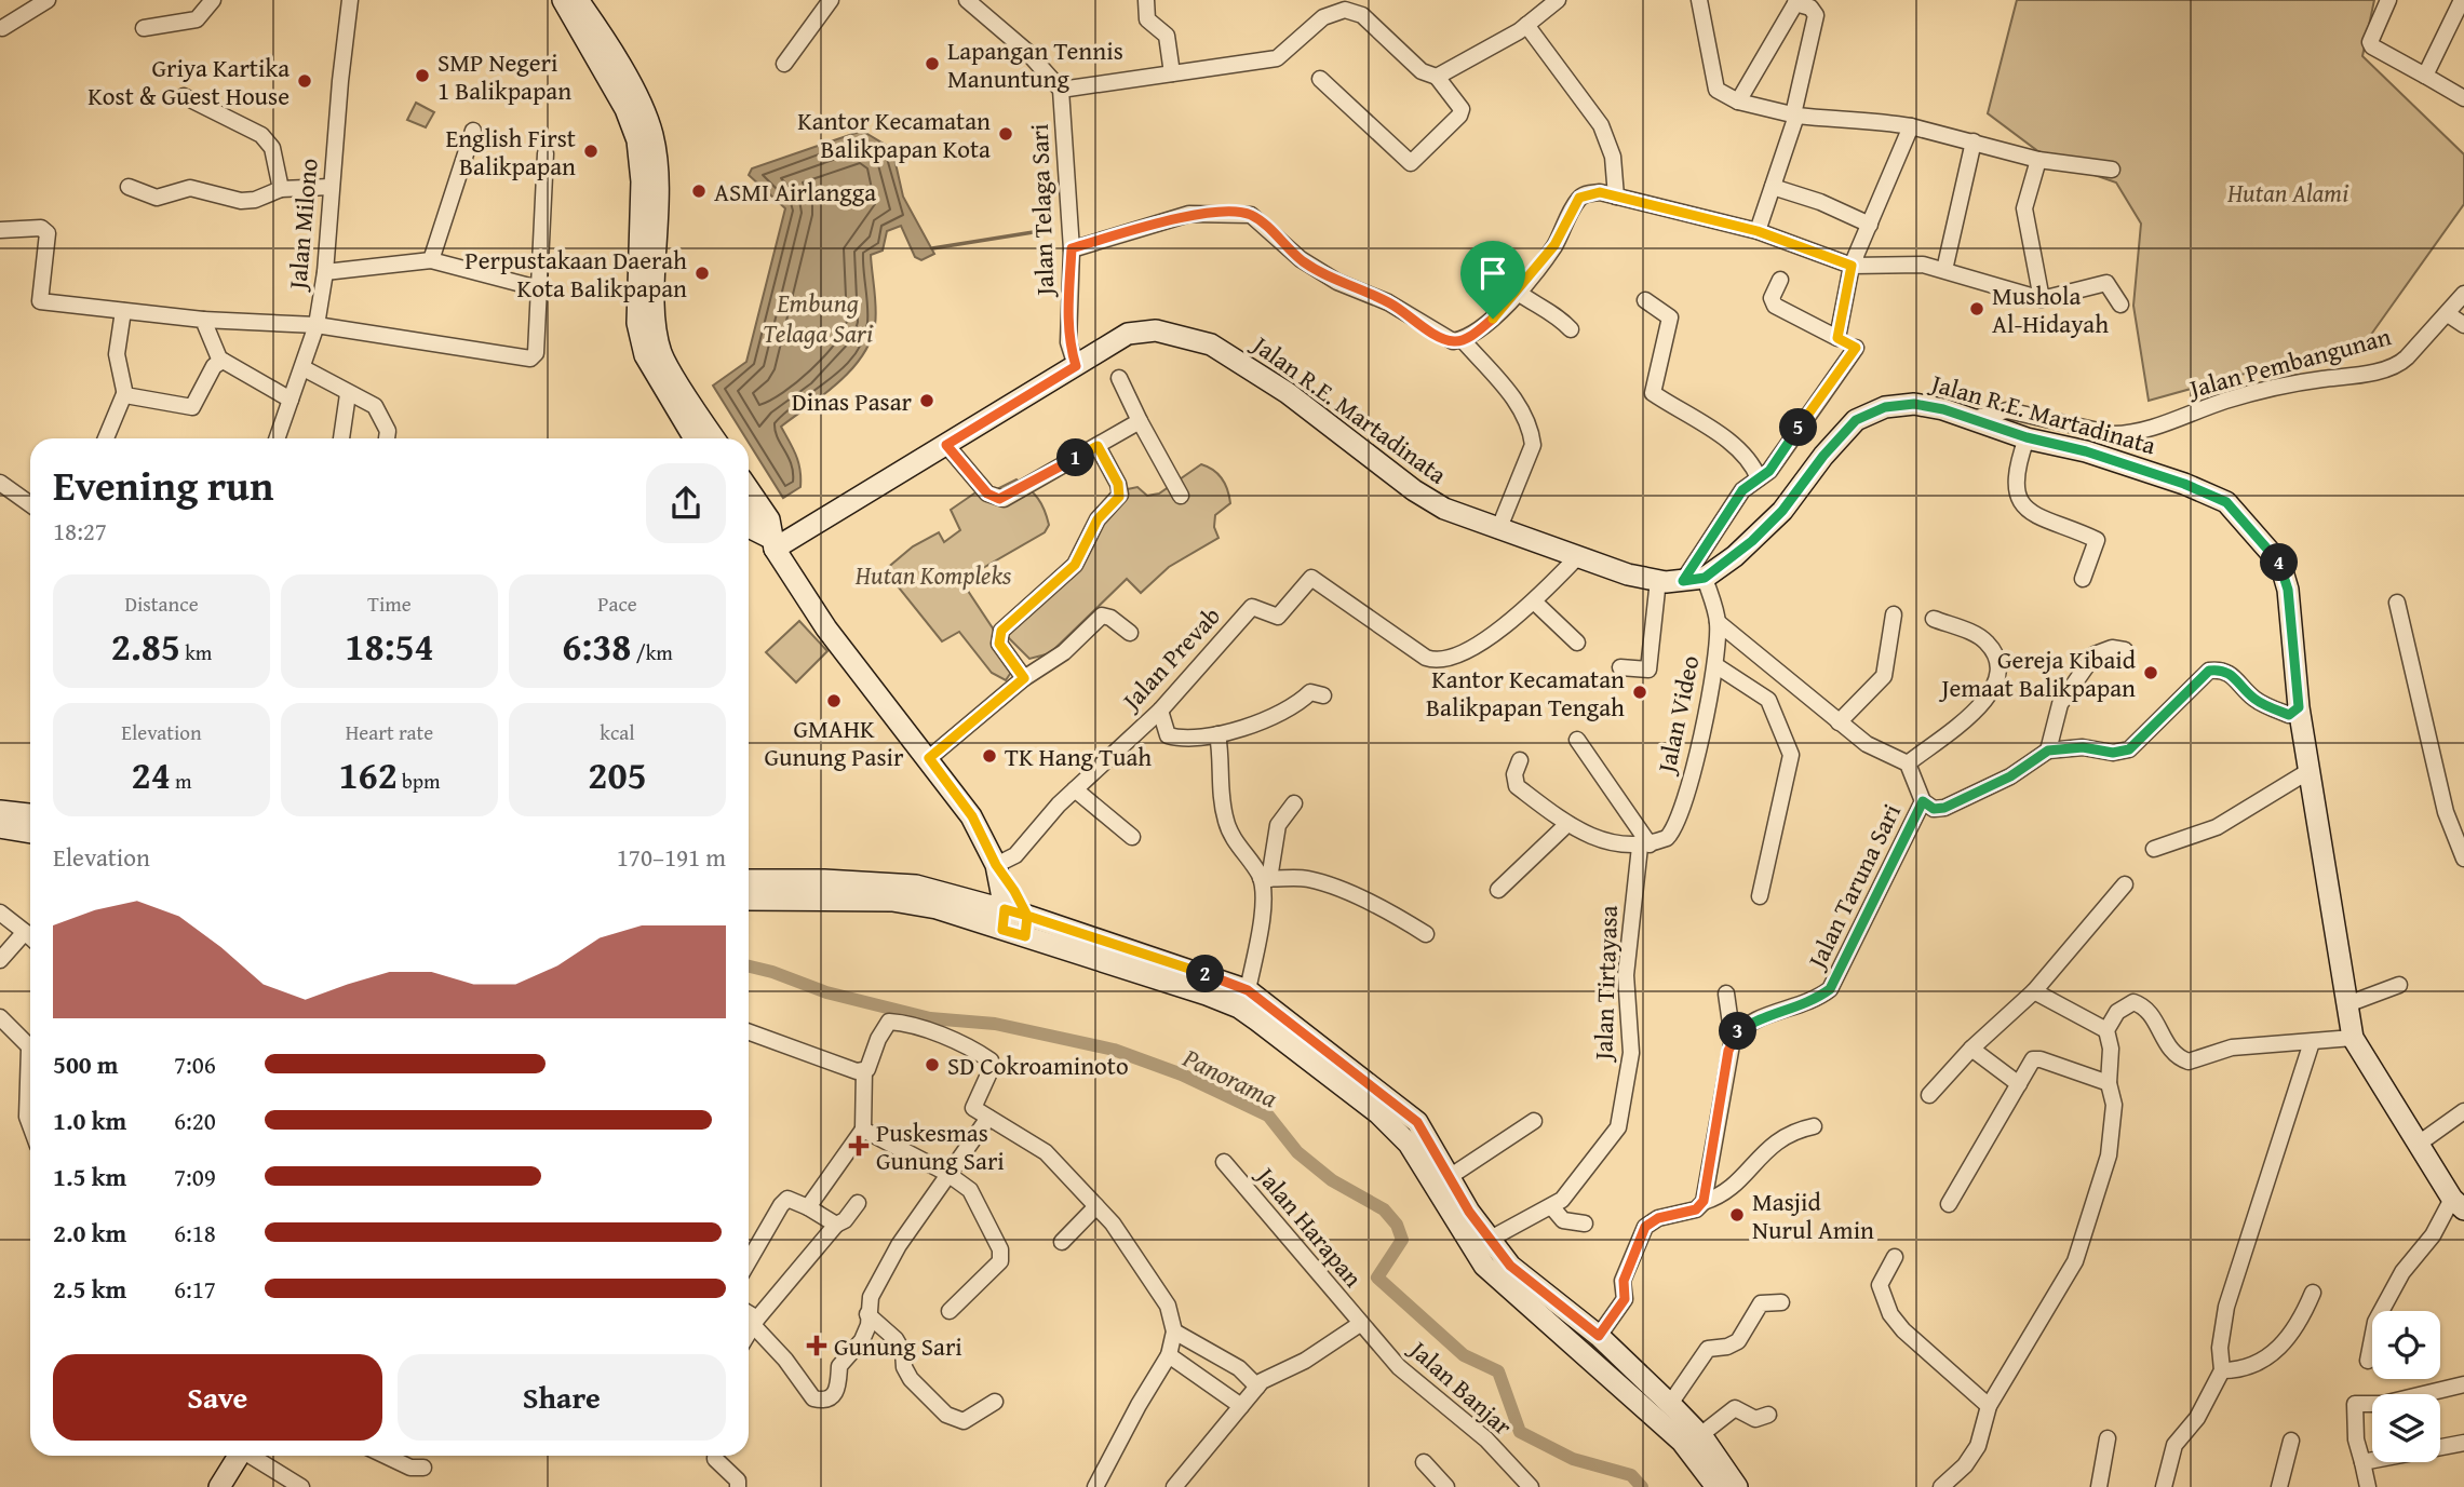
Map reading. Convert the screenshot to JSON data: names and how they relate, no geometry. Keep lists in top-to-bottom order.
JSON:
{
  "streets": {
    "street": [
      "Jalan Telaga Sari",
      "Jalan Milono",
      "Jalan Pembangunan",
      "Jalan R.E. Martadinata",
      "Jalan Prevab",
      "Jalan Video",
      "Jalan Taruna Sari",
      "Jalan Tirtayasa",
      "Jalan Harapan",
      "Jalan Banjar"
    ]
  },
  "crossings": [
    ["Jalan Telaga Sari", "Jalan R.E. Martadinata"],
    ["Jalan Pembangunan", "Jalan R.E. Martadinata"],
    ["Jalan R.E. Martadinata", "Jalan Prevab"],
    ["Jalan R.E. Martadinata", "Jalan Video"],
    ["Jalan Video", "Jalan Tirtayasa"],
    ["Jalan Harapan", "Jalan Banjar"]
  ],
  "water": ["Embung Telaga Sari", "Panorama"],
  "parks": ["Hutan Alami", "Hutan Kompleks"],
  "places": {
    "other": [
      "Lapangan Tennis Manuntung",
      "SMP Negeri 1 Balikpapan",
      "Griya Kartika Kost & Guest House",
      "Kantor Kecamatan Balikpapan Kota",
      "English First Balikpapan",
      "ASMI Airlangga",
      "Perpustakaan Daerah Kota Balikpapan",
      "Mushola Al-Hidayah",
      "Dinas Pasar",
      "Gereja Kibaid Jemaat Balikpapan",
      "Kantor Kecamatan Balikpapan Tengah",
      "GMAHK Gunung Pasir",
      "TK Hang Tuah",
      "SD Cokroaminoto",
      "Masjid Nurul Amin"
    ],
    "health": ["Puskesmas Gunung Sari", "Gunung Sari"]
  },
  "page": {
    "pins": [
      "5",
      "1",
      "4",
      "2",
      "3"
    ],
    "heading": ["Evening run", "18:27"],
    "stats": [
      ["Distance", "2.85 km"],
      ["Time", "18:54"],
      ["Pace", "6:38 /km"],
      ["Elevation", "24 m"],
      ["Heart rate", "162 bpm"],
      ["kcal", "205"]
    ],
    "chart": ["Elevation", "170–191 m"],
    "list": [
      {
        "name": "500 m",
        "note": "7:06"
      },
      {
        "name": "1.0 km",
        "note": "6:20"
      },
      {
        "name": "1.5 km",
        "note": "7:09"
      },
      {
        "name": "2.0 km",
        "note": "6:18"
      },
      {
        "name": "2.5 km",
        "note": "6:17"
      }
    ],
    "buttons": ["Save", "Share"]
  }
}
